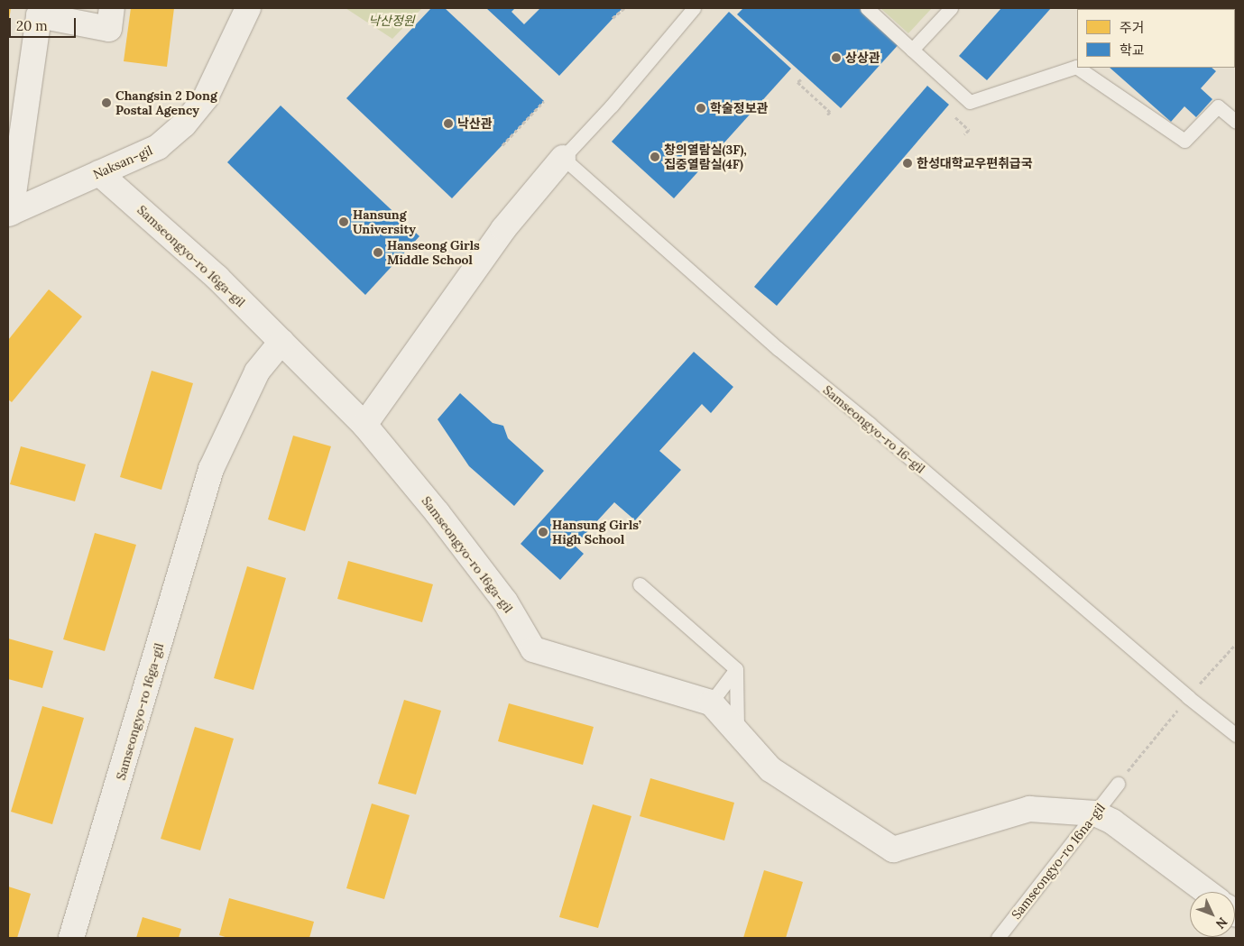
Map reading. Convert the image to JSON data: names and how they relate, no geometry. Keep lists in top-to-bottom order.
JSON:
{
  "streets": {
    "street": ["Naksan-gil", "Samseongyo-ro 16ga-gil"],
    "lane": ["Samseongyo-ro 16-gil", "Samseongyo-ro 16na-gil"]
  },
  "crossings": [
    ["Naksan-gil", "Samseongyo-ro 16ga-gil"]
  ],
  "parks": ["낙산정원"],
  "places": [
    "상상관",
    "Changsin 2 Dong Postal Agency",
    "학술정보관",
    "낙산관",
    "창의열람실(3F), 집중열람실(4F)",
    "한성대학교우편취급국",
    "Hansung University",
    "Hanseong Girls Middle School",
    "Hansung Girls’ High School"
  ],
  "legend": ["주거", "학교"],
  "scale_bar": "20 m",
  "north": "bottom right"
}
